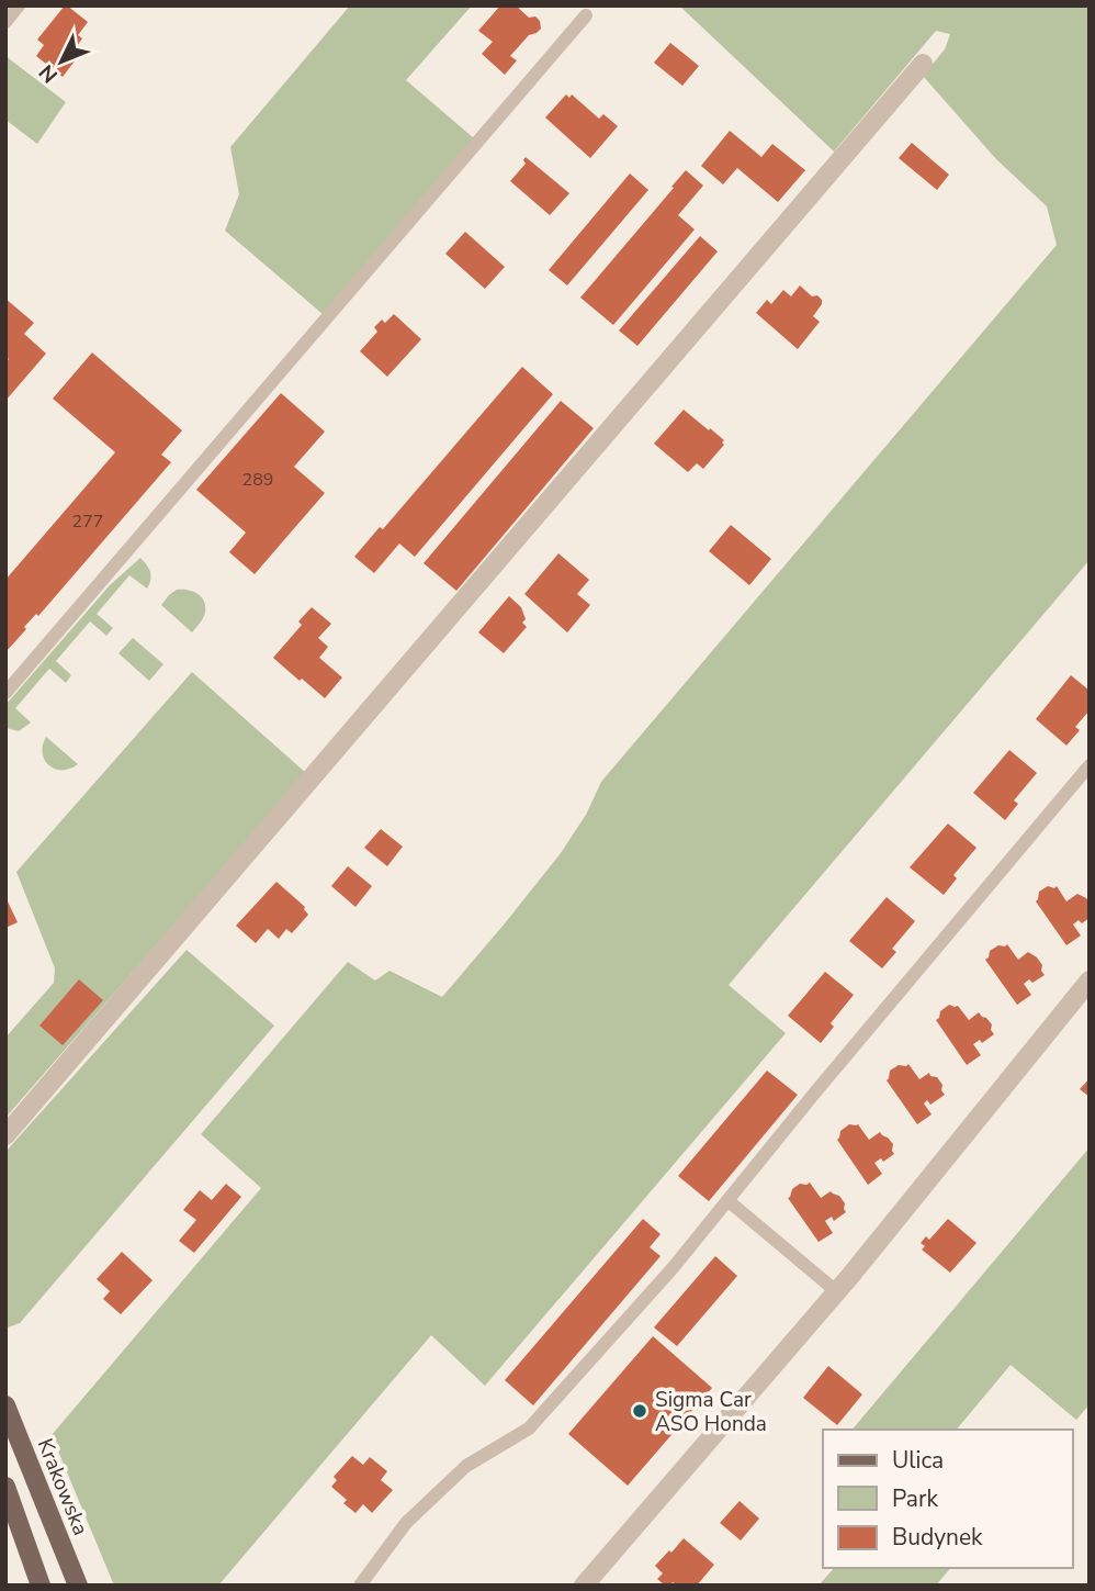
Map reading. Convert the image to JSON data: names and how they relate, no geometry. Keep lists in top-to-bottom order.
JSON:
{
  "streets": {
    "main road": ["Krakowska"]
  },
  "places": ["Sigma Car ASO Honda"],
  "house_numbers": ["289", "277"],
  "legend": ["Ulica", "Park", "Budynek"],
  "north": "bottom left"
}
